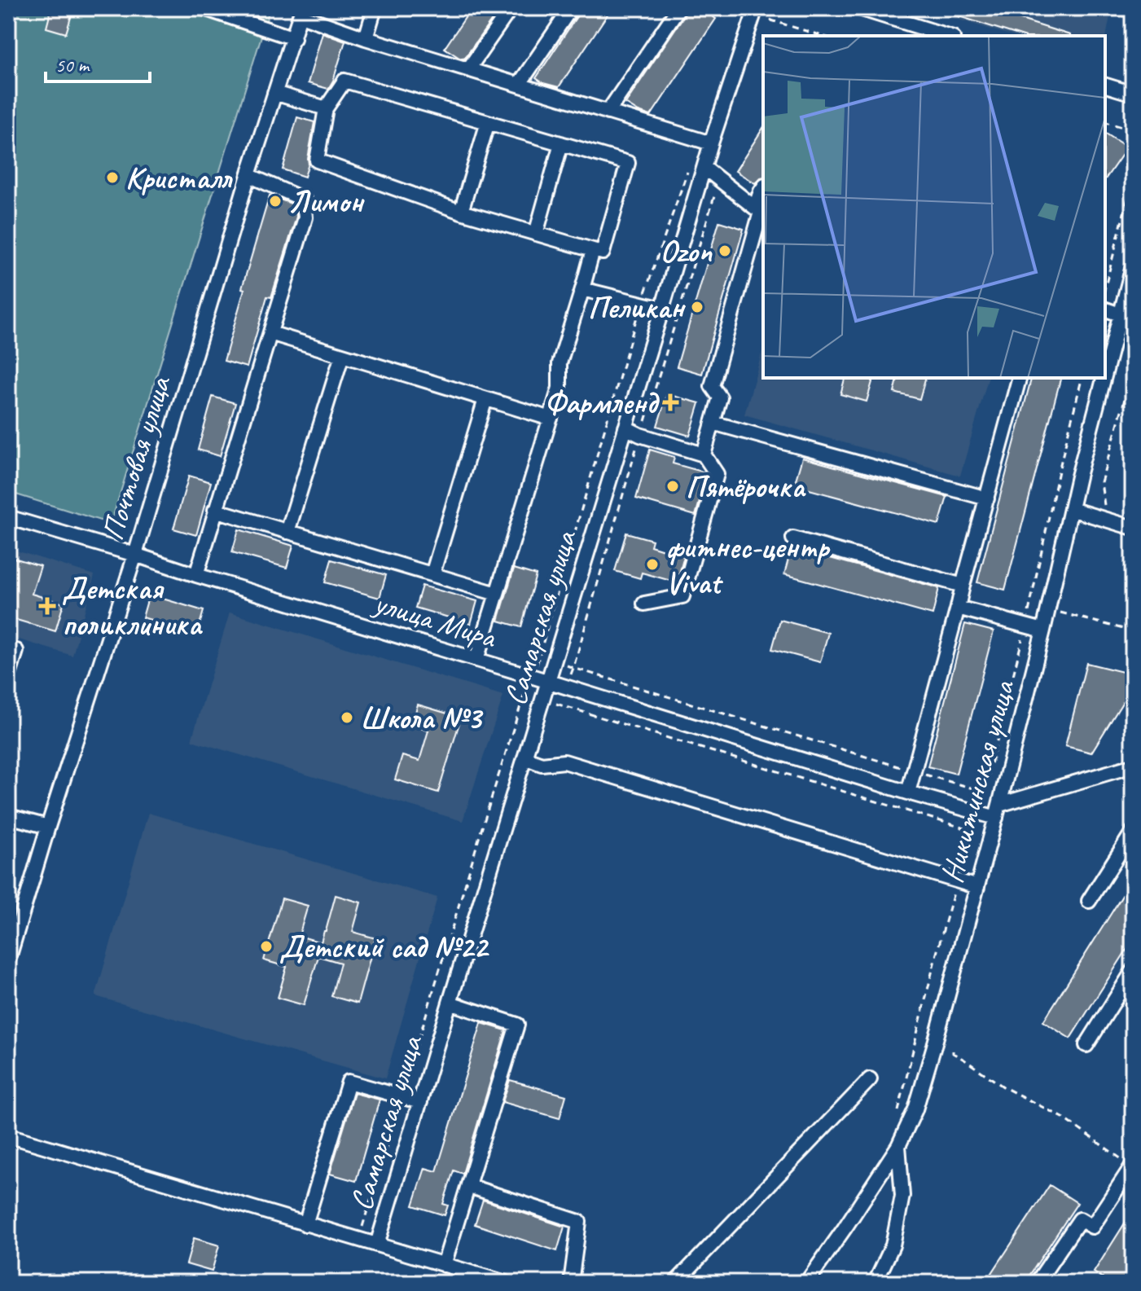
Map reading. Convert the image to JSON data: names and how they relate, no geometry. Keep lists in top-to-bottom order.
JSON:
{
  "streets": {
    "street": [
      "Почтовая улица",
      "Самарская улица",
      "улица Мира",
      "Никитинская улица"
    ]
  },
  "crossings": [
    ["Почтовая улица", "улица Мира"],
    ["Самарская улица", "улица Мира"],
    ["улица Мира", "Никитинская улица"]
  ],
  "places": {
    "other": [
      "Кристалл",
      "Лимон",
      "Ozon",
      "Пеликан",
      "Пятёрочка",
      "фитнес-центр Vivat",
      "Школа №3",
      "Детский сад №22"
    ],
    "health": ["Фармленд", "Детская поликлиника"]
  },
  "scale_bar": "50 m"
}
